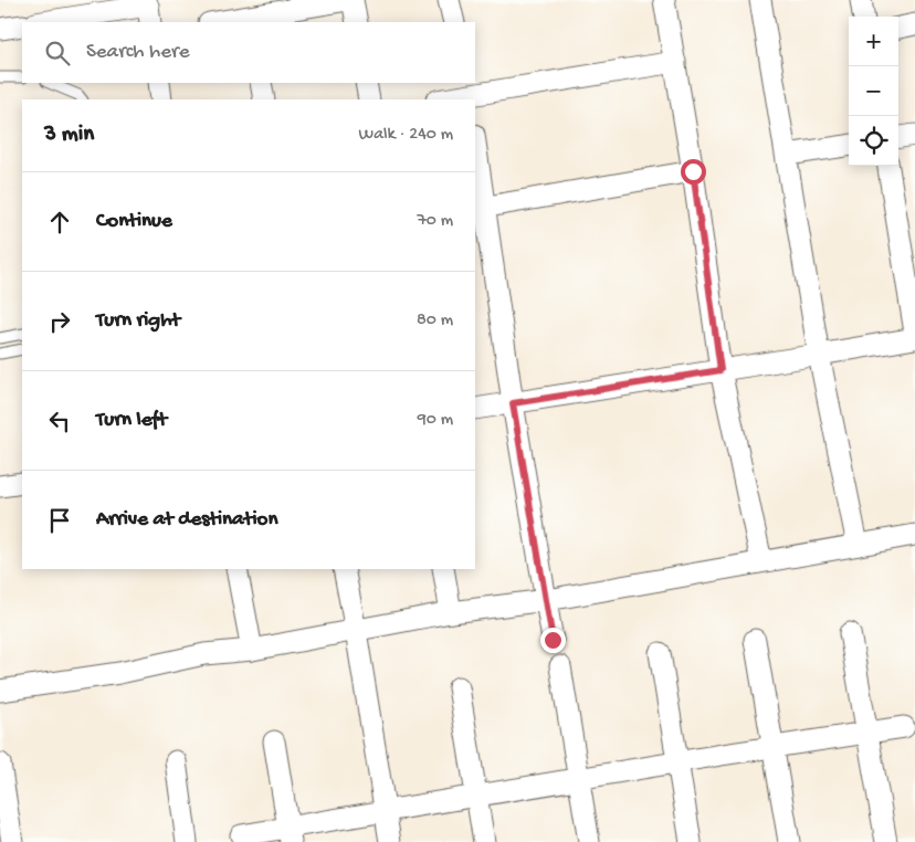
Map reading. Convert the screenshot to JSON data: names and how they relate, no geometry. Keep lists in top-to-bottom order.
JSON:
{
  "page": {
    "map_buttons": ["+", "−"],
    "search": "Search here",
    "heading": ["3 min", "Walk · 240 m"],
    "list": [
      ["Continue", "70 m"],
      ["Turn right", "80 m"],
      ["Turn left", "90 m"],
      "Arrive at destination"
    ]
  }
}
